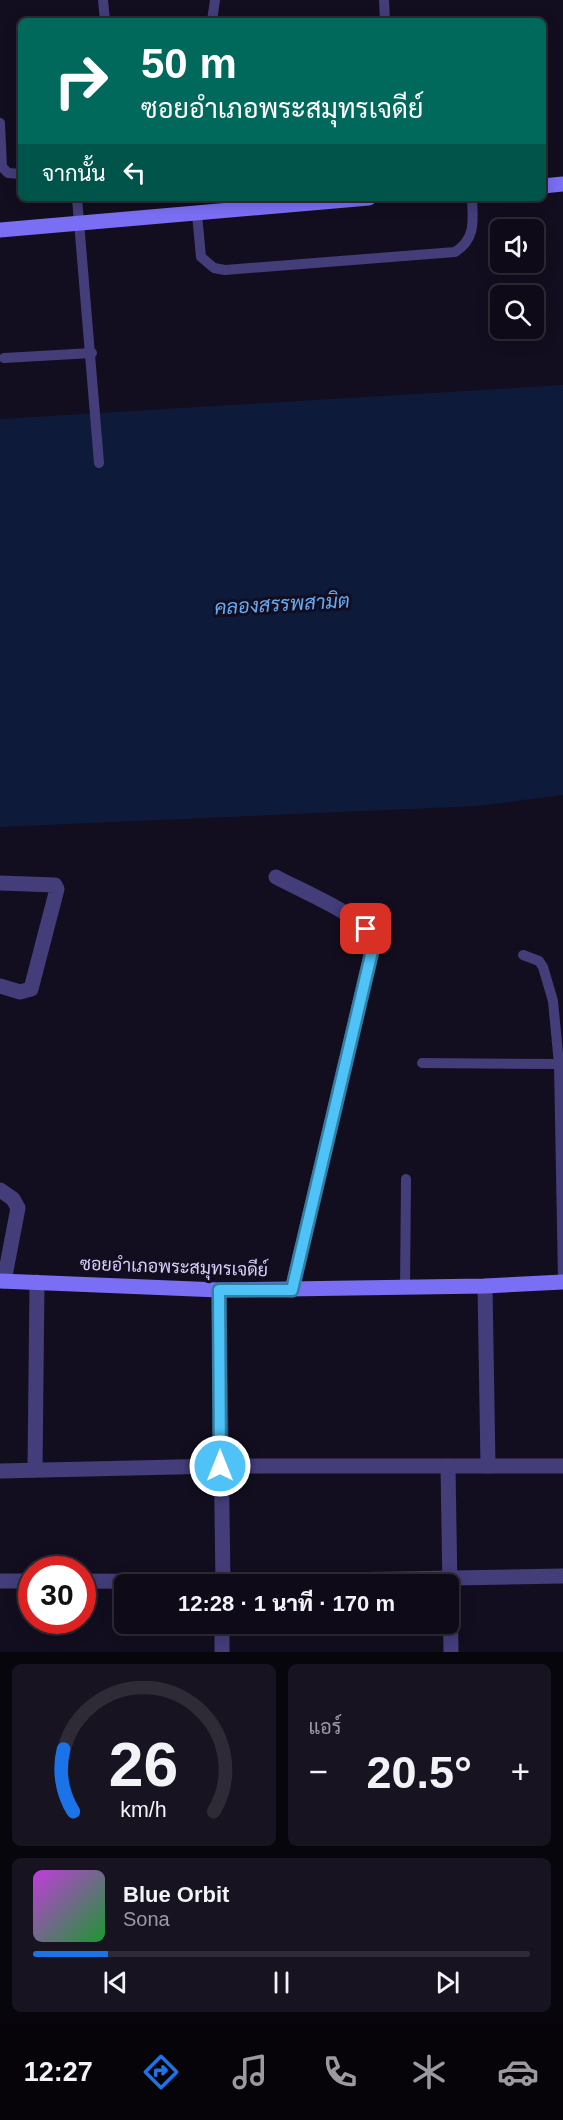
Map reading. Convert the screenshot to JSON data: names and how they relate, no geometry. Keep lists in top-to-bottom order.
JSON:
{
  "streets": {
    "street": ["ซอยอำเภอพระสมุทรเจดีย์"]
  },
  "water": ["คลองสรรพสามิต"],
  "page": {
    "turn": ["50 m", "ซอยอำเภอพระสมุทรเจดีย์"],
    "then": "จากนั้น",
    "limit": "30",
    "trip": "12:28 · 1 นาที · 170 m",
    "tile": "แอร์",
    "heat": ["−", "20.5°", "+"],
    "song": ["Blue Orbit", "Sona"],
    "tabs": "12:27",
    "gauge": ["26", "km/h"]
  }
}
